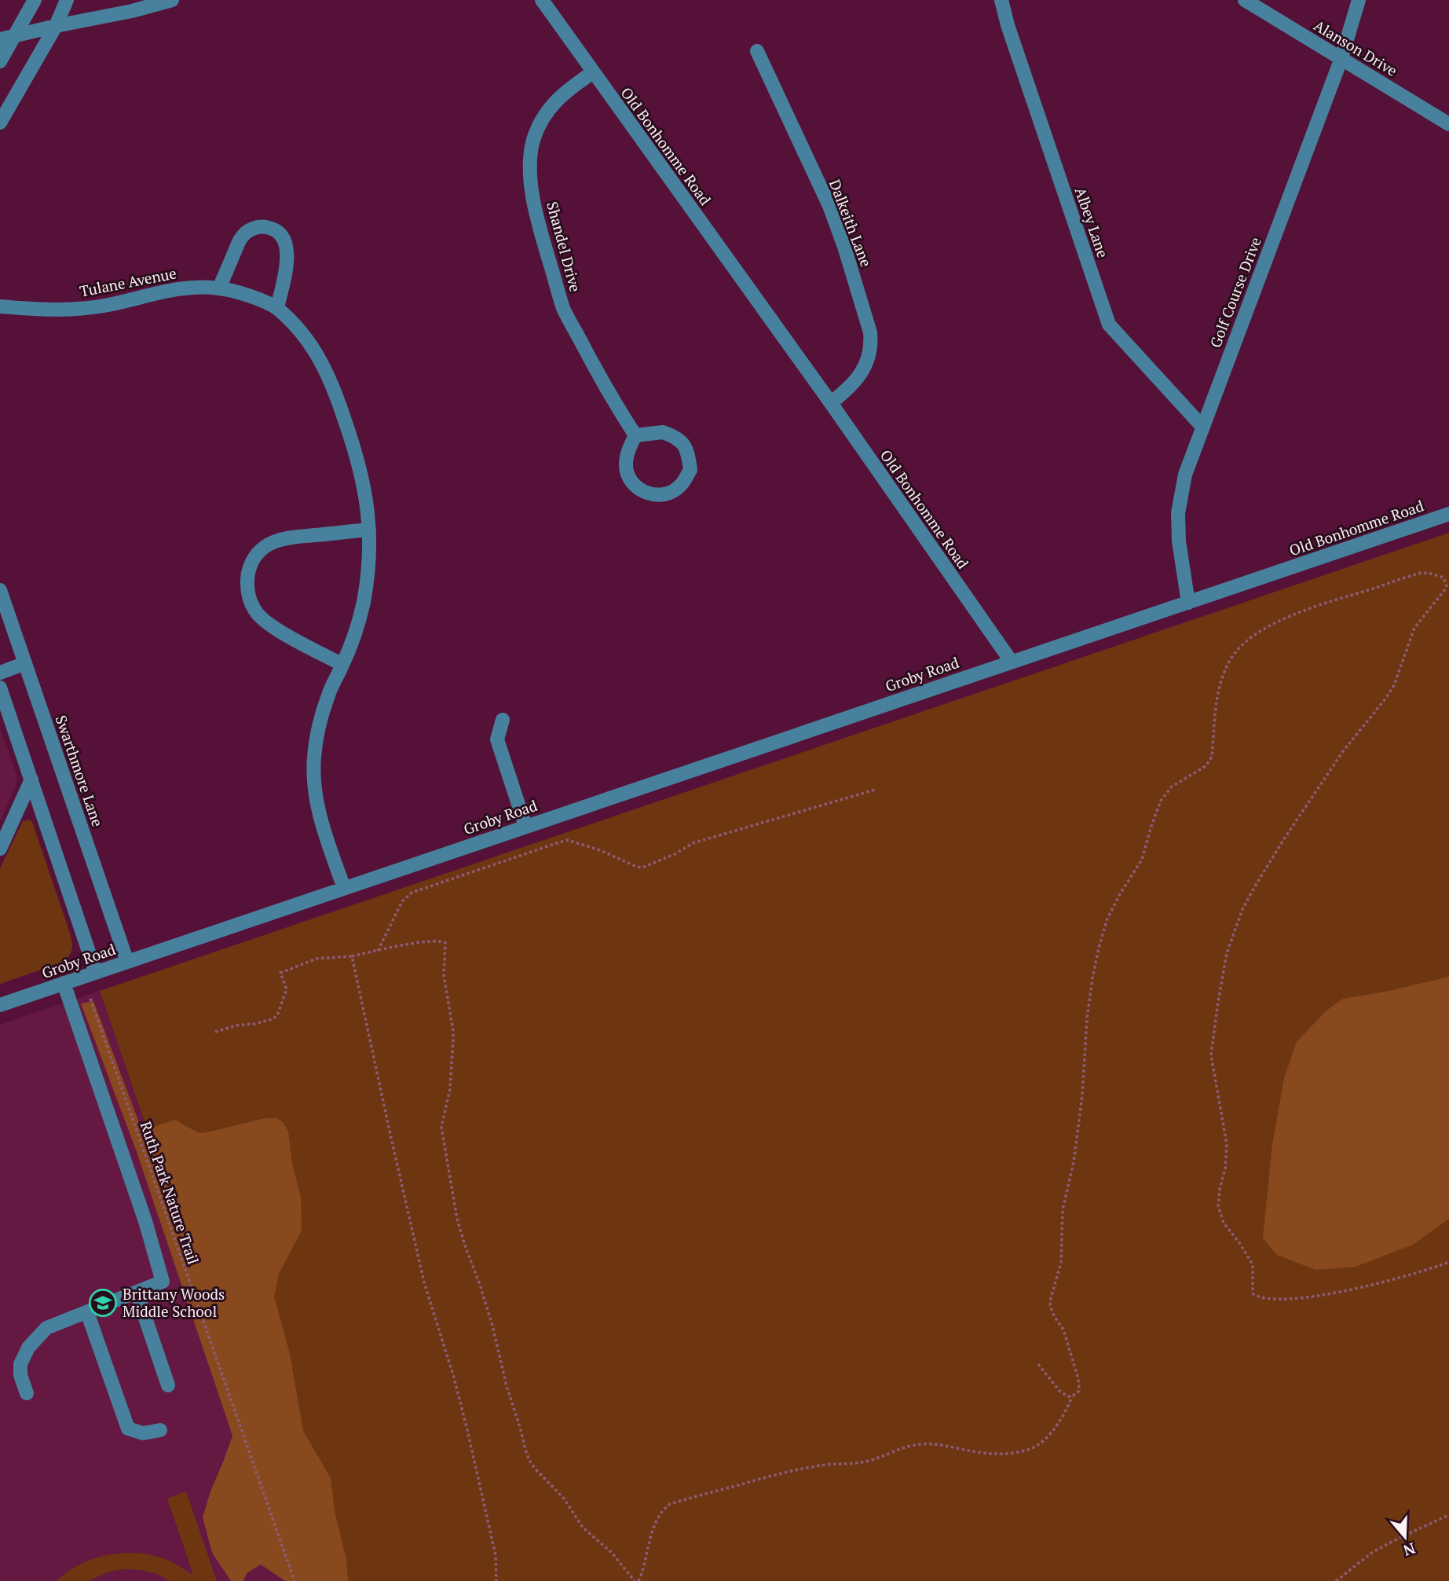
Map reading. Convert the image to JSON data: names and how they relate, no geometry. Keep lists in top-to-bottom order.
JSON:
{
  "streets": {
    "street": [
      "Alanson Drive",
      "Old Bonhomme Road",
      "Albey Lane",
      "Dalkeith Lane",
      "Shandel Drive",
      "Tulane Avenue",
      "Golf Course Drive",
      "Groby Road",
      "Swarthmore Lane"
    ],
    "path": ["Ruth Park Nature Trail"]
  },
  "crossings": [
    ["Alanson Drive", "Golf Course Drive"],
    ["Old Bonhomme Road", "Dalkeith Lane"],
    ["Old Bonhomme Road", "Shandel Drive"],
    ["Old Bonhomme Road", "Golf Course Drive"],
    ["Old Bonhomme Road", "Groby Road"],
    ["Albey Lane", "Golf Course Drive"],
    ["Tulane Avenue", "Groby Road"],
    ["Groby Road", "Swarthmore Lane"]
  ],
  "places": {
    "school or university": ["Brittany Woods Middle School"]
  },
  "north": "bottom"
}
